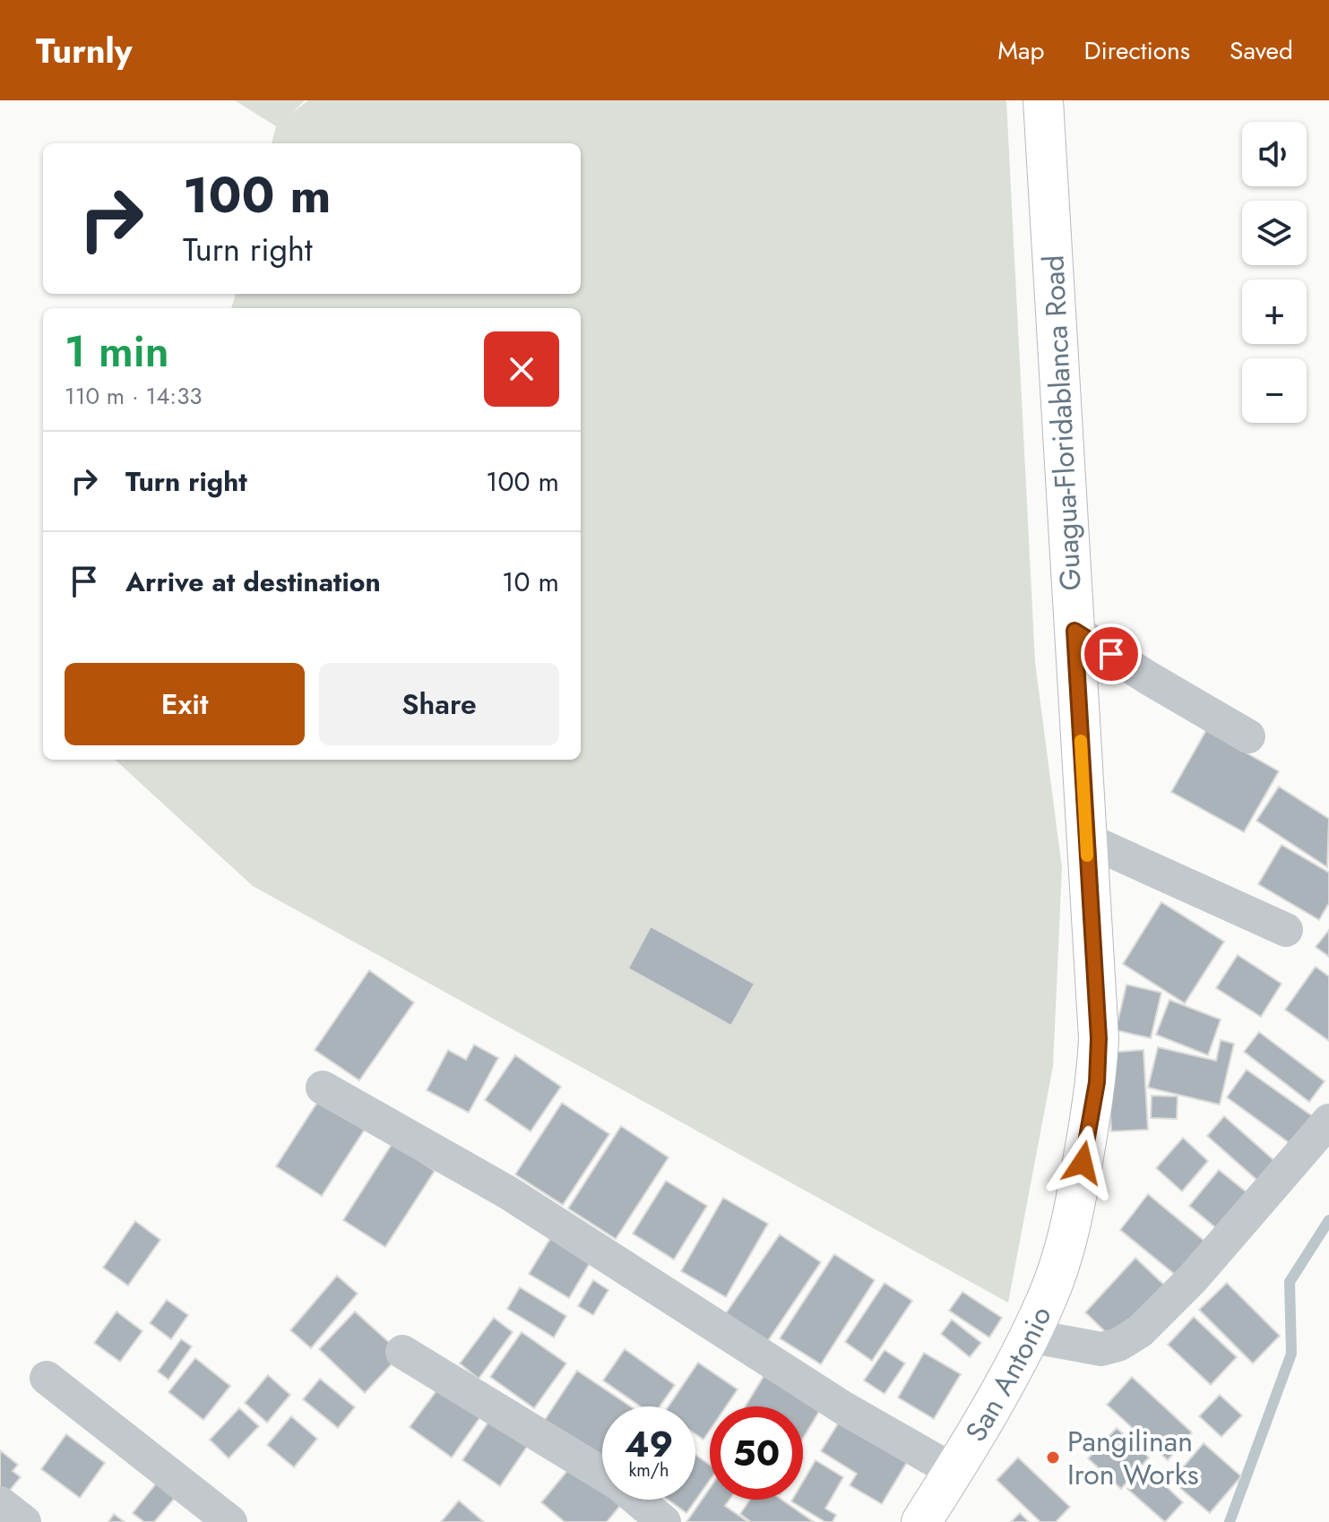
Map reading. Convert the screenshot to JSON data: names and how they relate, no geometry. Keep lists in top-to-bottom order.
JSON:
{
  "streets": {
    "main road": ["Guagua-Floridablanca Road", "San Antonio"]
  },
  "crossings": [
    ["Guagua-Floridablanca Road", "San Antonio"]
  ],
  "places": ["Pangilinan Iron Works"],
  "page": {
    "header": "Turnly",
    "nav": ["Map", "Directions", "Saved"],
    "map_buttons": ["+", "−"],
    "turn": ["100 m", "Turn right"],
    "heading": ["1 min", "110 m · 14:33"],
    "list": [
      {
        "name": "Turn right",
        "value": "100 m"
      },
      {
        "name": "Arrive at destination",
        "value": "10 m"
      }
    ],
    "buttons": ["Exit", "Share"],
    "speed": "49 km/h",
    "limit": "50"
  }
}
